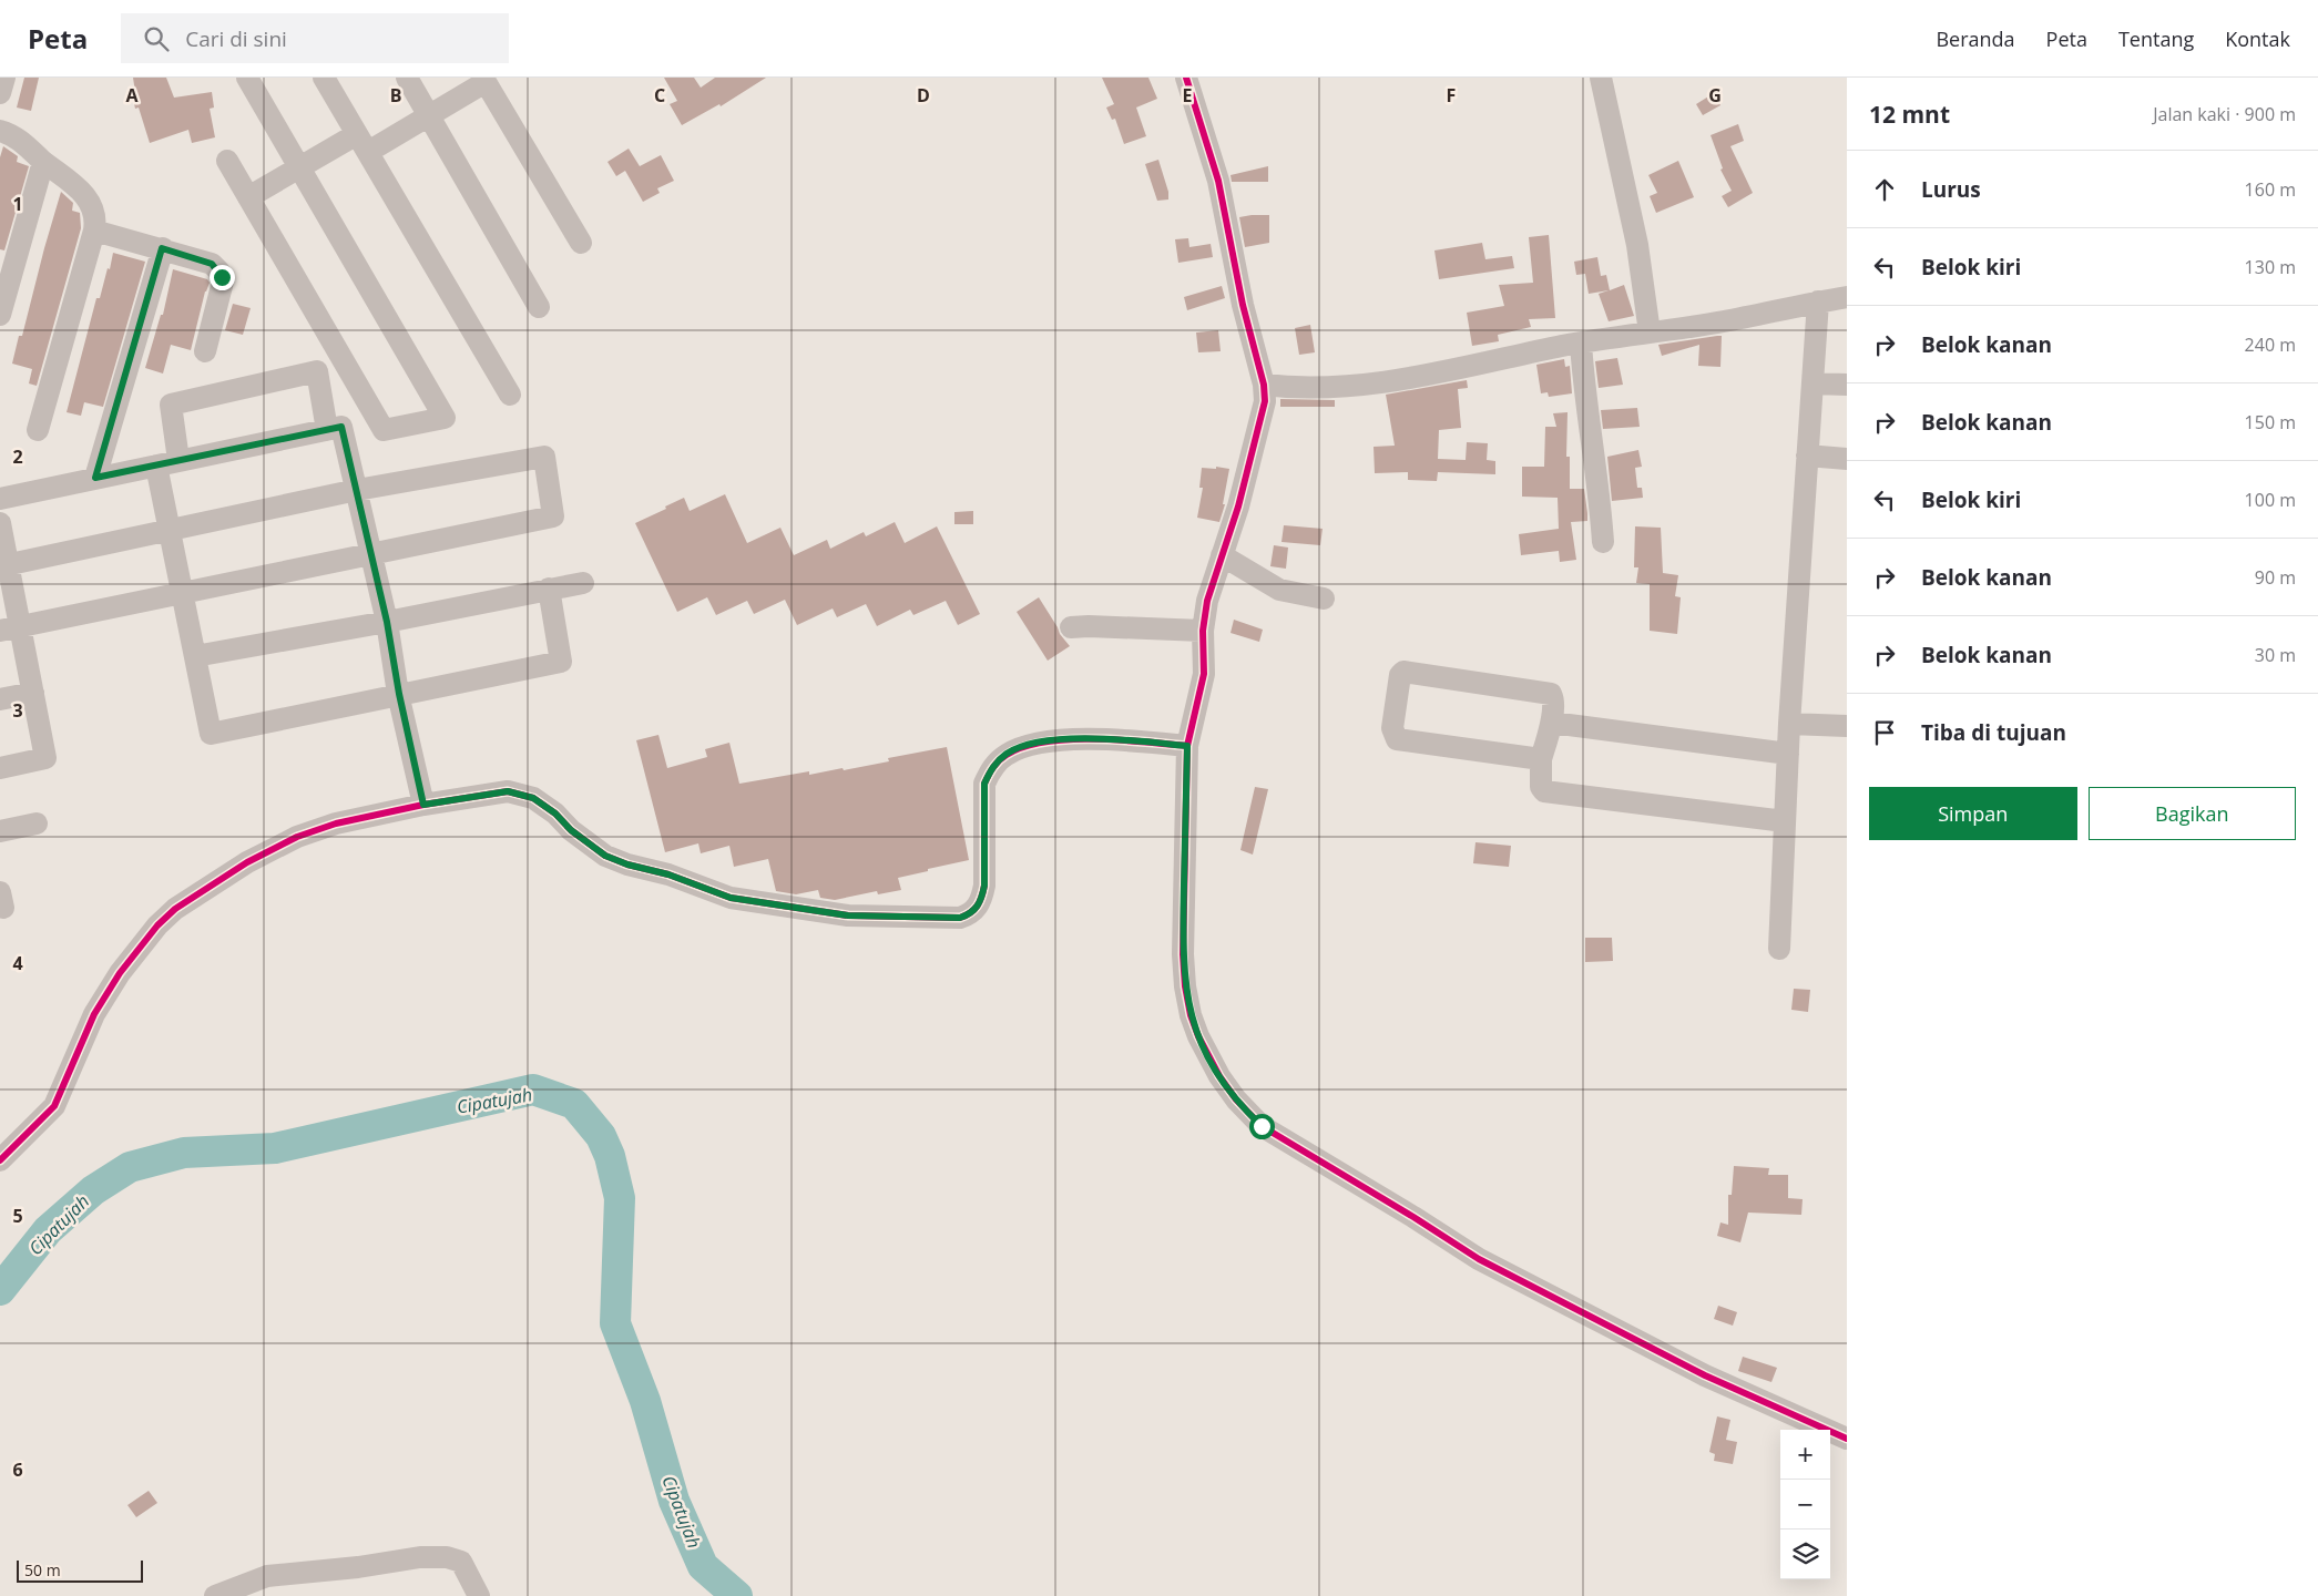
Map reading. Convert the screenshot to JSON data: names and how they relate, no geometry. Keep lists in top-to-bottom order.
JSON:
{
  "water": ["Cipatujah"],
  "scale_bar": "50 m",
  "page": {
    "header": "Peta",
    "search": "Cari di sini",
    "nav": [
      "Beranda",
      "Peta",
      "Tentang",
      "Kontak"
    ],
    "heading": ["12 mnt", "Jalan kaki · 900 m"],
    "list": [
      ["Lurus", "160 m"],
      ["Belok kiri", "130 m"],
      ["Belok kanan", "240 m"],
      ["Belok kanan", "150 m"],
      ["Belok kiri", "100 m"],
      ["Belok kanan", "90 m"],
      ["Belok kanan", "30 m"],
      "Tiba di tujuan"
    ],
    "buttons": ["Simpan", "Bagikan"],
    "map_buttons": ["+", "−"],
    "scale": "50 m"
  },
  "grid": {
    "columns": [
      "A",
      "B",
      "C",
      "D",
      "E",
      "F",
      "G"
    ],
    "rows": [
      "1",
      "2",
      "3",
      "4",
      "5",
      "6"
    ]
  }
}
